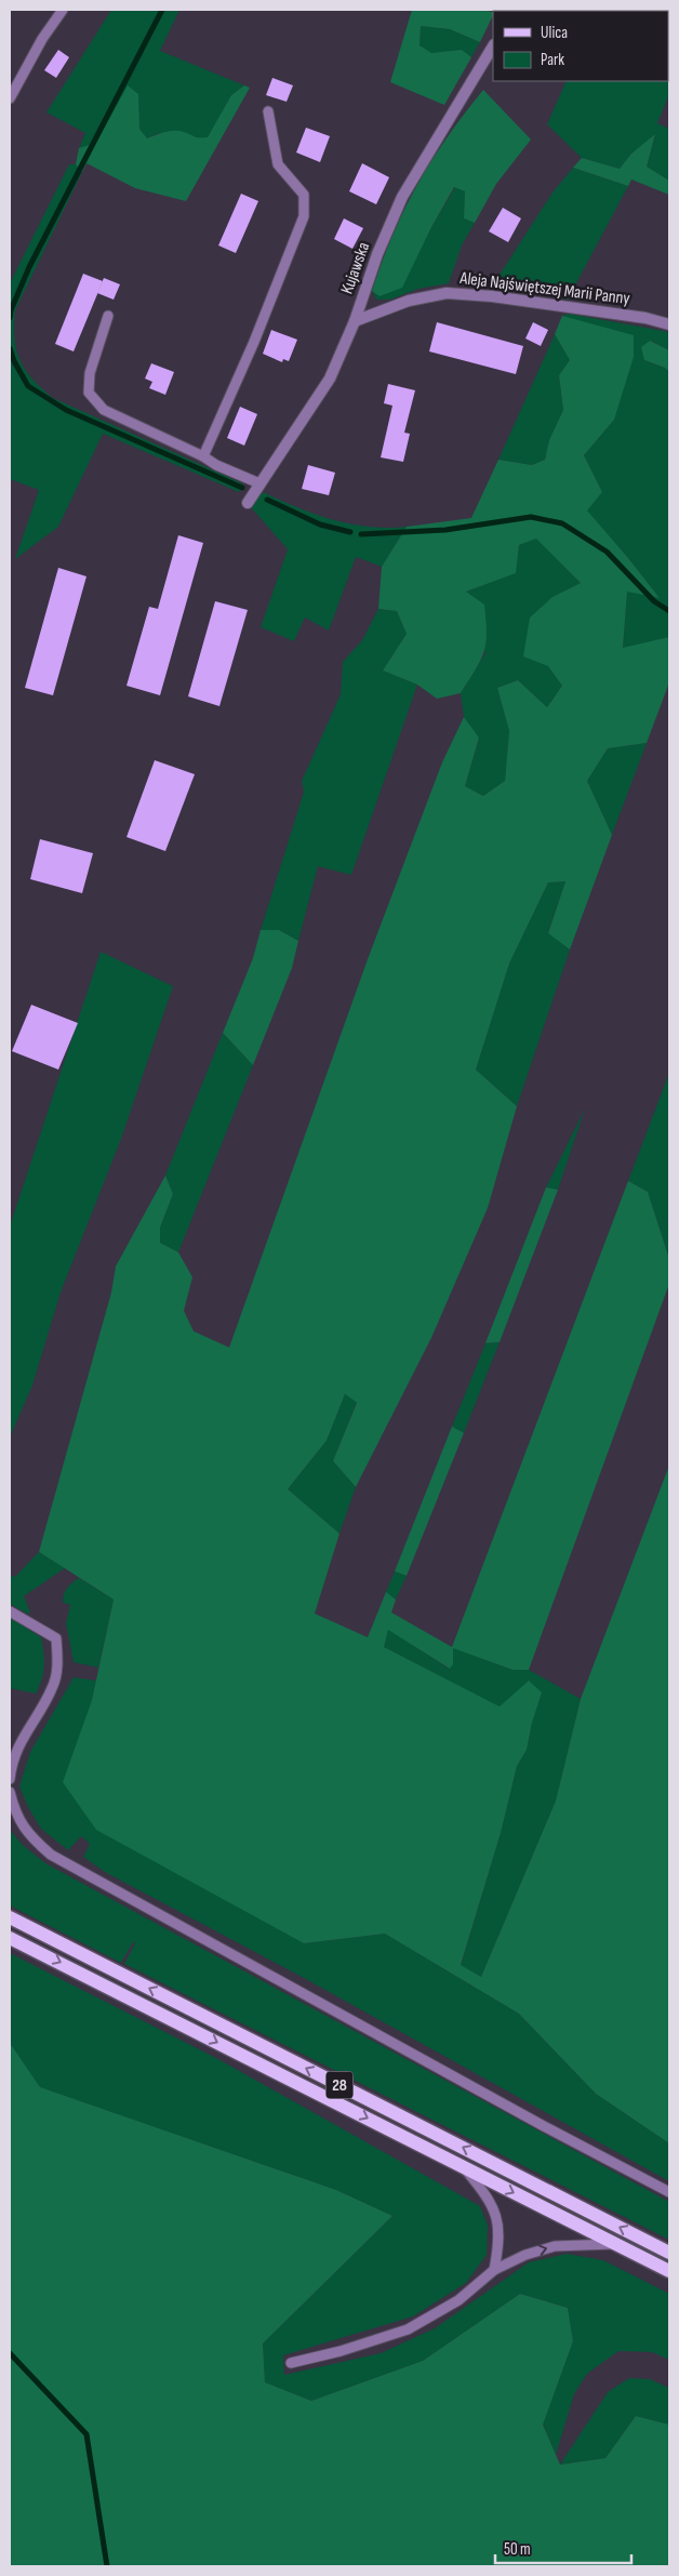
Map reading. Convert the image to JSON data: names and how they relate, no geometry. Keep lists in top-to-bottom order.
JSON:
{
  "streets": {
    "main road": ["28"],
    "street": ["Kujawska", "Aleja Najświętszej Marii Panny"]
  },
  "crossings": [
    ["Kujawska", "Aleja Najświętszej Marii Panny"]
  ],
  "legend": ["Ulica", "Park"],
  "scale_bar": "50 m"
}
